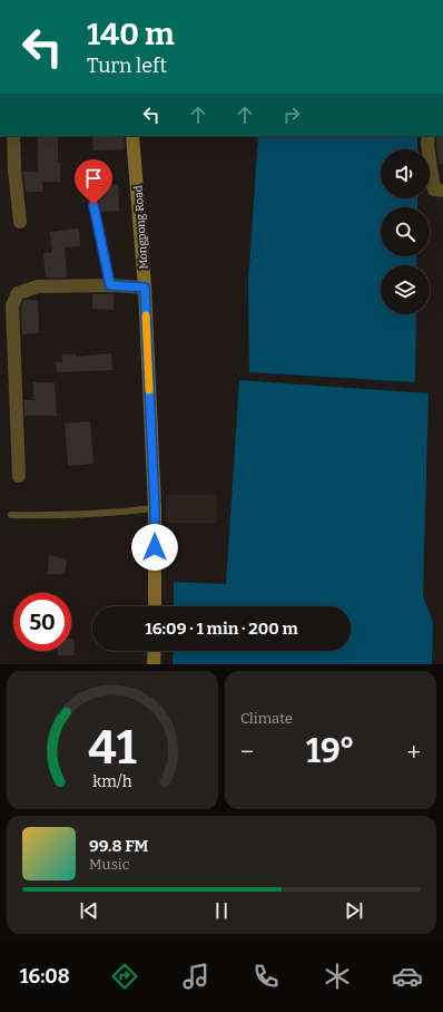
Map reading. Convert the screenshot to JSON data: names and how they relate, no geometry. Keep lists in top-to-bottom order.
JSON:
{
  "streets": {
    "main road": ["Mongpong Road"]
  },
  "page": {
    "turn": ["140 m", "Turn left"],
    "limit": "50",
    "trip": "16:09 · 1 min · 200 m",
    "tile": "Climate",
    "heat": ["−", "19°", "+"],
    "song": ["99.8 FM", "Music"],
    "tabs": "16:08",
    "gauge": ["41", "km/h"]
  }
}
